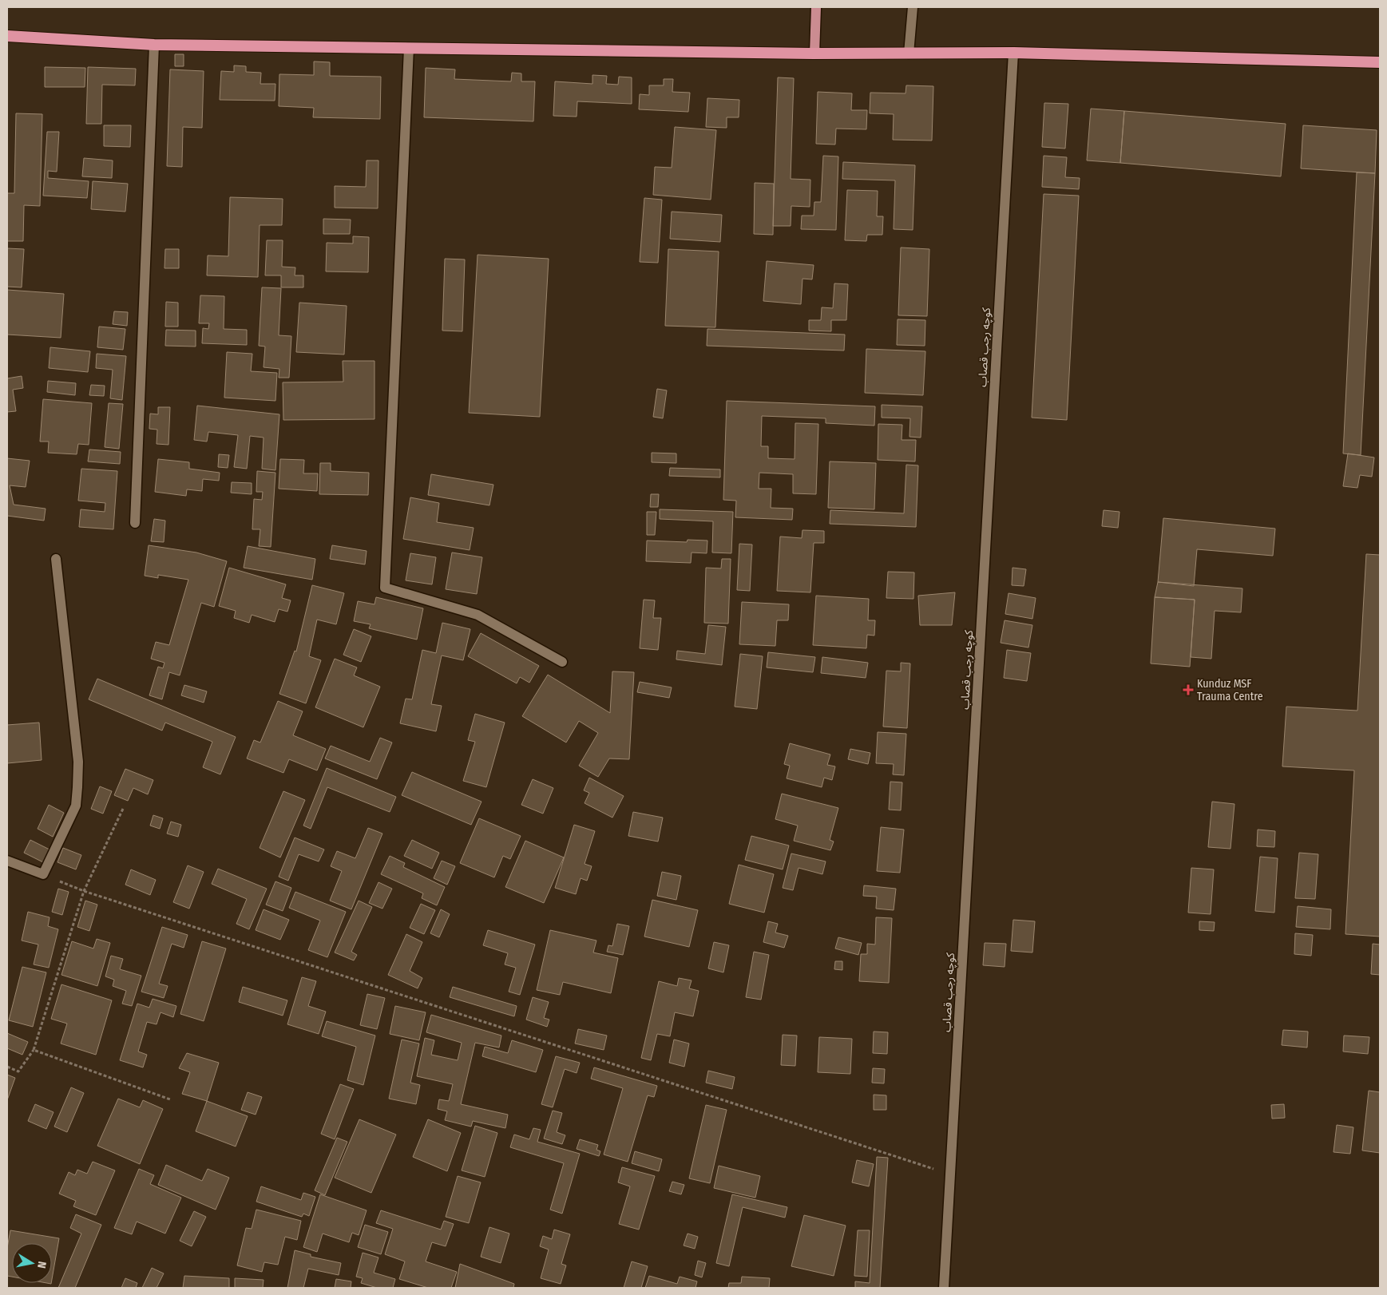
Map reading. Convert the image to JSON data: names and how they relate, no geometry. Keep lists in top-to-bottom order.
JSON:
{
  "streets": {
    "street": ["کوچه رجب قصاب"]
  },
  "places": {
    "health": ["Kunduz MSF Trauma Centre"]
  },
  "north": "right"
}
